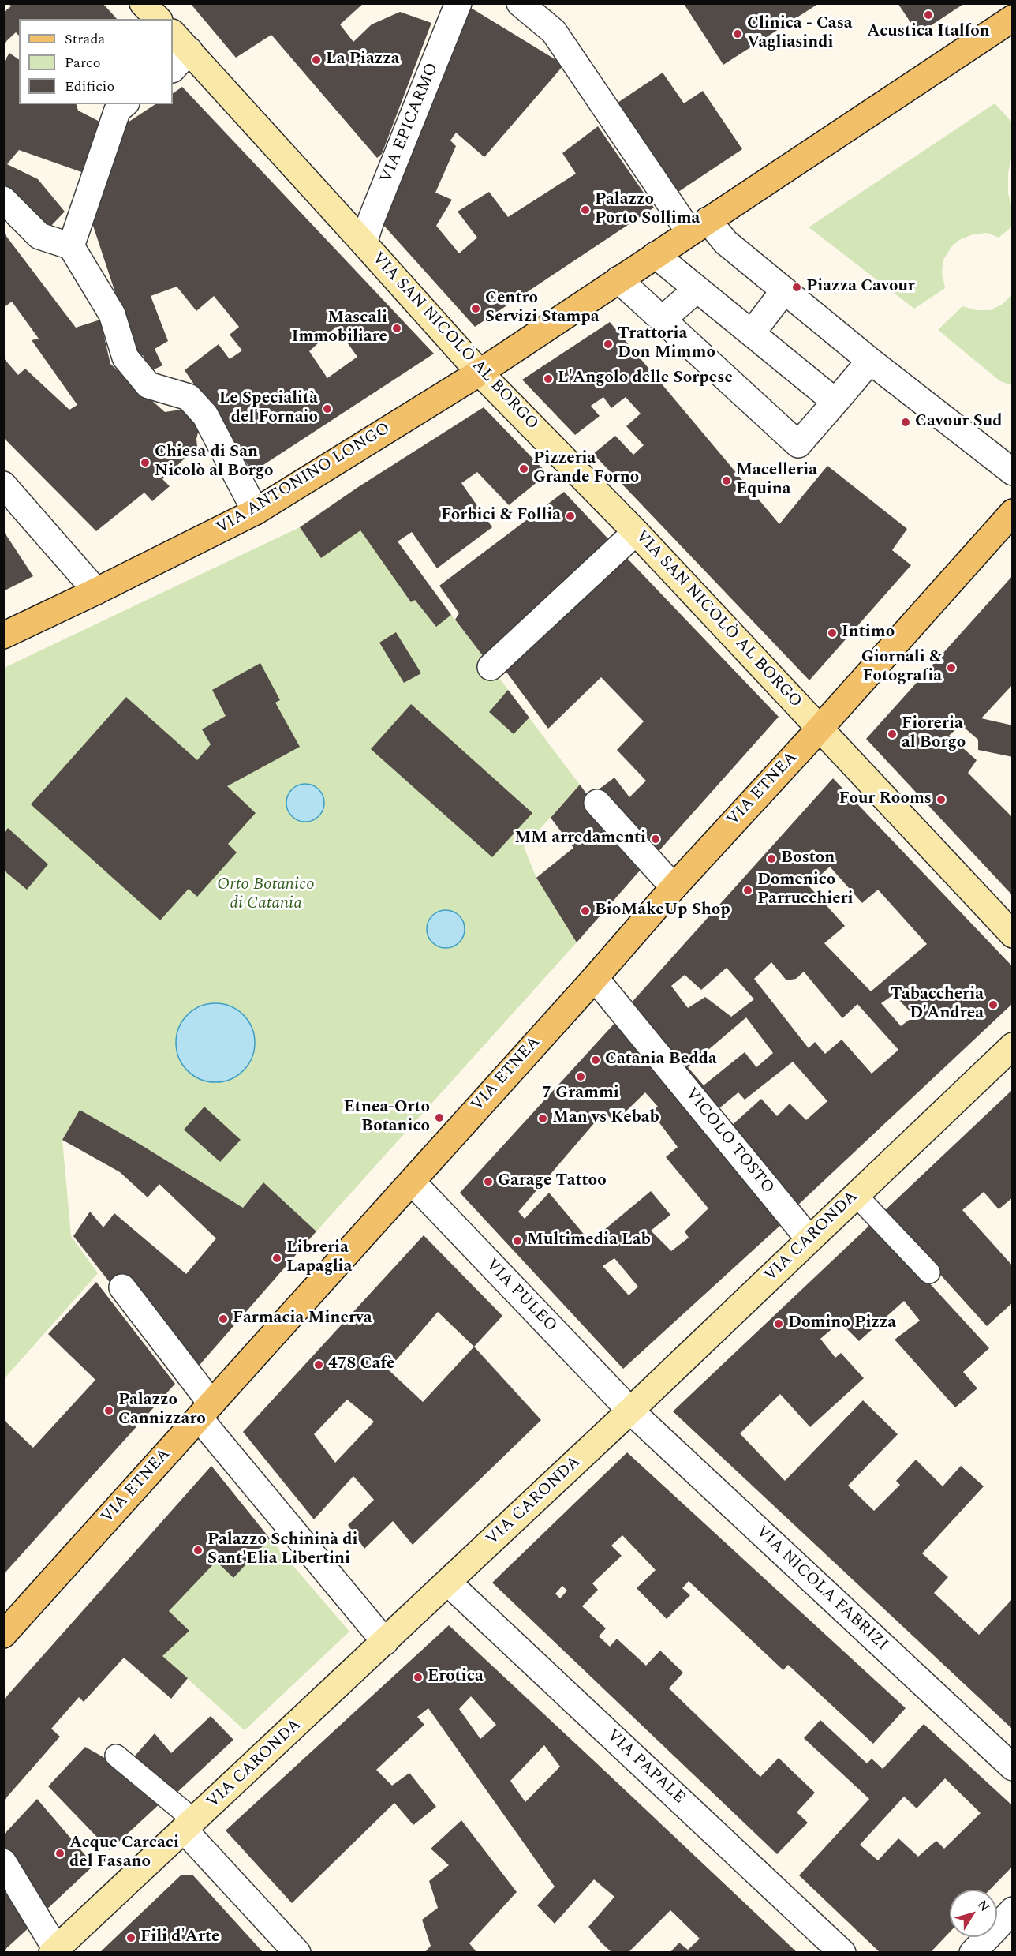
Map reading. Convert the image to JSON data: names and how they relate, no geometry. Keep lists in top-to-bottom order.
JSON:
{
  "streets": {
    "main road": [
      "VIA SAN NICOLÒ AL BORGO",
      "VIA ANTONINO LONGO",
      "VIA ETNEA",
      "VIA CARONDA"
    ],
    "street": [
      "VIA EPICARMO",
      "VICOLO TOSTO",
      "VIA PULEO",
      "VIA NICOLA FABRIZI",
      "VIA PAPALE"
    ]
  },
  "crossings": [
    ["VIA EPICARMO", "VIA SAN NICOLÒ AL BORGO"],
    ["VIA SAN NICOLÒ AL BORGO", "VIA ANTONINO LONGO"],
    ["VIA SAN NICOLÒ AL BORGO", "VIA ETNEA"],
    ["VIA ETNEA", "VICOLO TOSTO"],
    ["VIA ETNEA", "VIA PULEO"],
    ["VICOLO TOSTO", "VIA CARONDA"],
    ["VIA CARONDA", "VIA PULEO"],
    ["VIA CARONDA", "VIA NICOLA FABRIZI"],
    ["VIA CARONDA", "VIA PAPALE"],
    ["VIA PULEO", "VIA NICOLA FABRIZI"]
  ],
  "parks": ["Orto Botanico di Catania"],
  "places": [
    "Acustica Italfon",
    "Clinica - Casa Vagliasindi",
    "La Piazza",
    "Palazzo Porto Sollima",
    "Piazza Cavour",
    "Centro Servizi Stampa",
    "Mascali Immobiliare",
    "Trattoria Don Mimmo",
    "L'Angolo delle Sorpese",
    "Le Specialità del Fornaio",
    "Cavour Sud",
    "Chiesa di San Nicolò al Borgo",
    "Pizzeria Grande Forno",
    "Macelleria Equina",
    "Forbici & Follia",
    "Intimo",
    "Giornali & Fotografia",
    "Fioreria al Borgo",
    "Four Rooms",
    "MM arredamenti",
    "Boston",
    "Domenico Parrucchieri",
    "BioMakeUp Shop",
    "Tabaccheria D'Andrea",
    "Catania Bedda",
    "7 Grammi",
    "Etnea-Orto Botanico",
    "Man vs Kebab",
    "Garage Tattoo",
    "Multimedia Lab",
    "Libreria Lapaglia",
    "Farmacia Minerva",
    "Domino Pizza",
    "478 Cafè",
    "Palazzo Cannizzaro",
    "Palazzo Schininà di Sant'Elia Libertini",
    "Erotica",
    "Acque Carcaci del Fasano",
    "Fili d'Arte"
  ],
  "legend": ["Strada", "Parco", "Edificio"],
  "north": "top right"
}
